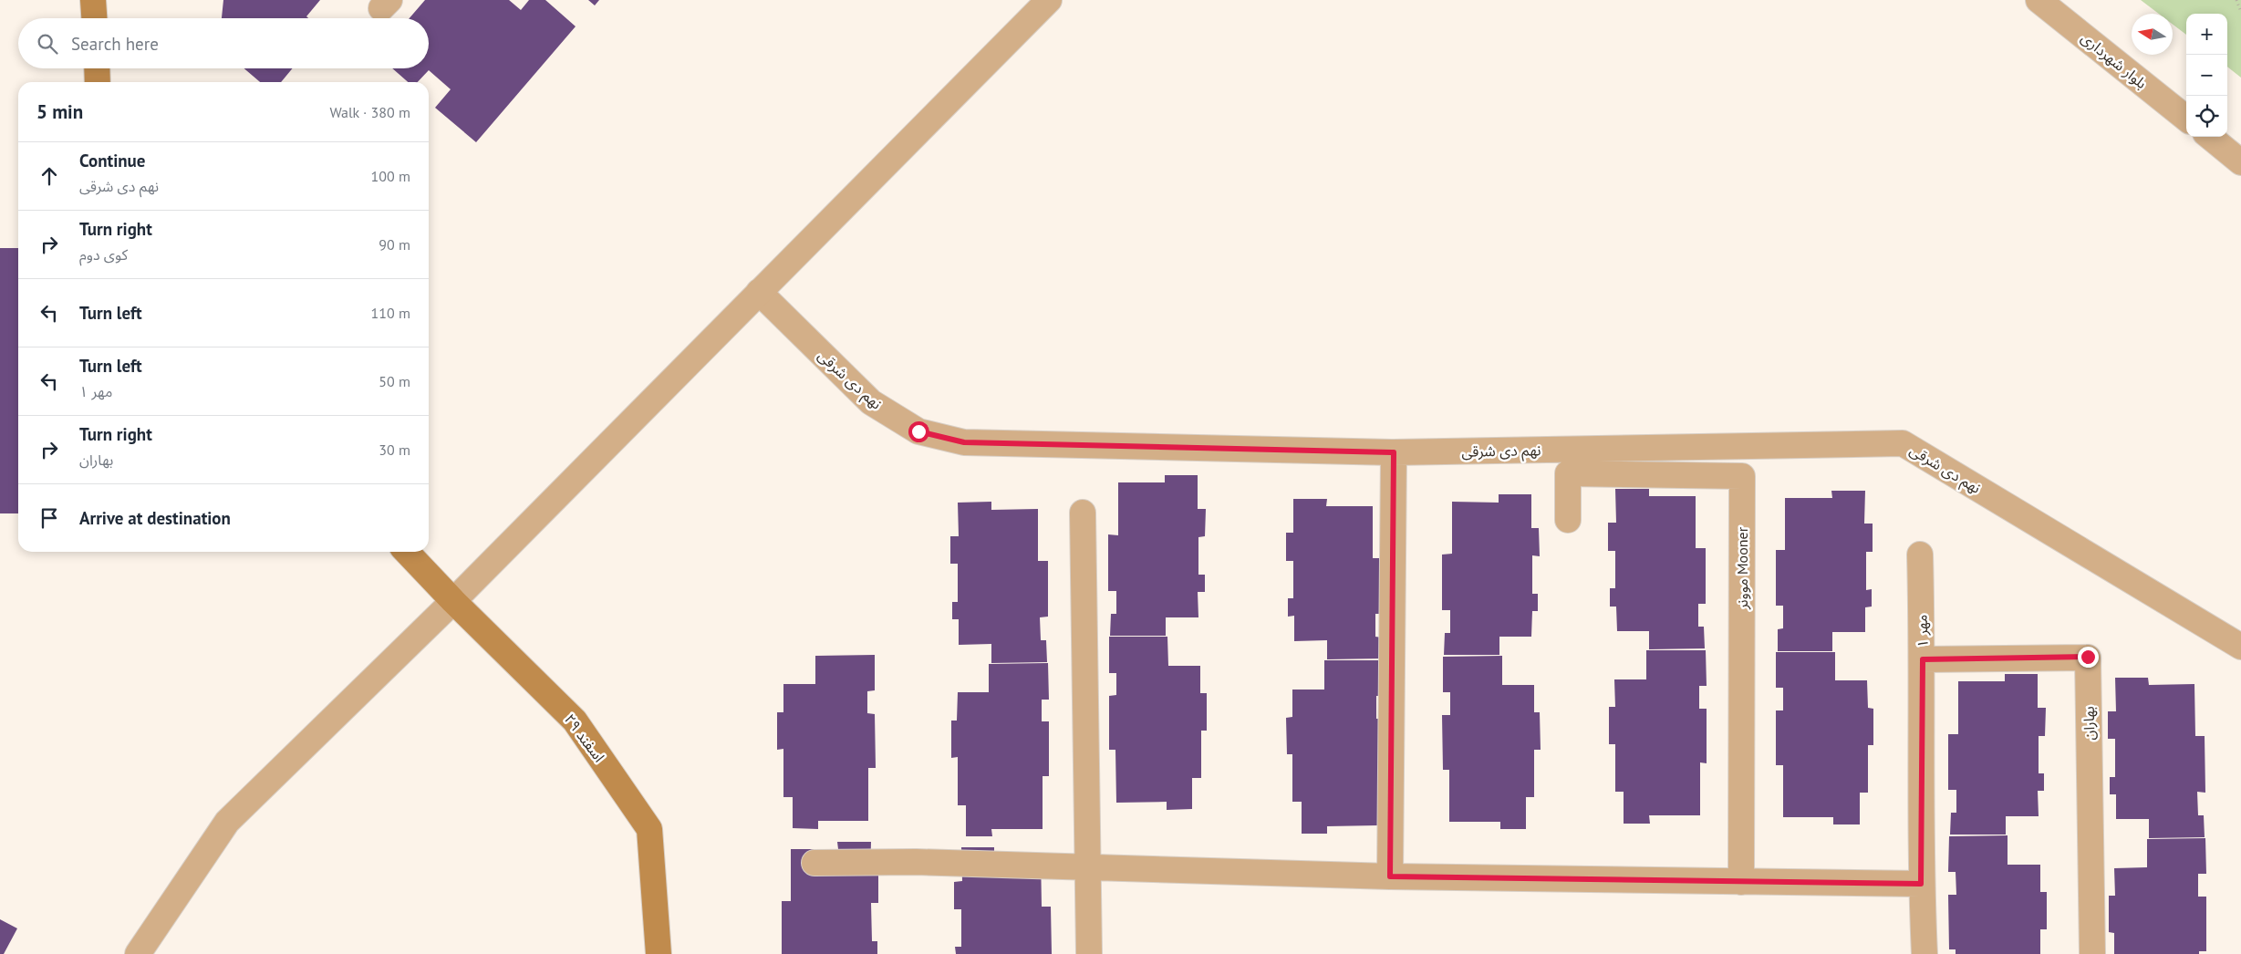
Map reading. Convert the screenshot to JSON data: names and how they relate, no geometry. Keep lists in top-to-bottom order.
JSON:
{
  "streets": {
    "main road": ["۲۹ اسفند"],
    "street": [
      "بلوار شهرداری",
      "نهم دی شرقی",
      "موونر Mooner",
      "مهر ۱",
      "بهاران"
    ]
  },
  "crossings": [
    ["مهر ۱", "بهاران"]
  ],
  "north": "left",
  "page": {
    "map_buttons": ["+", "−"],
    "search": "Search here",
    "heading": ["5 min", "Walk · 380 m"],
    "list": [
      ["Continue", "نهم دی شرقی", "100 m"],
      ["Turn right", "کوی دوم", "90 m"],
      ["Turn left", "110 m"],
      ["Turn left", "مهر ۱", "50 m"],
      ["Turn right", "بهاران", "30 m"],
      "Arrive at destination"
    ]
  }
}
